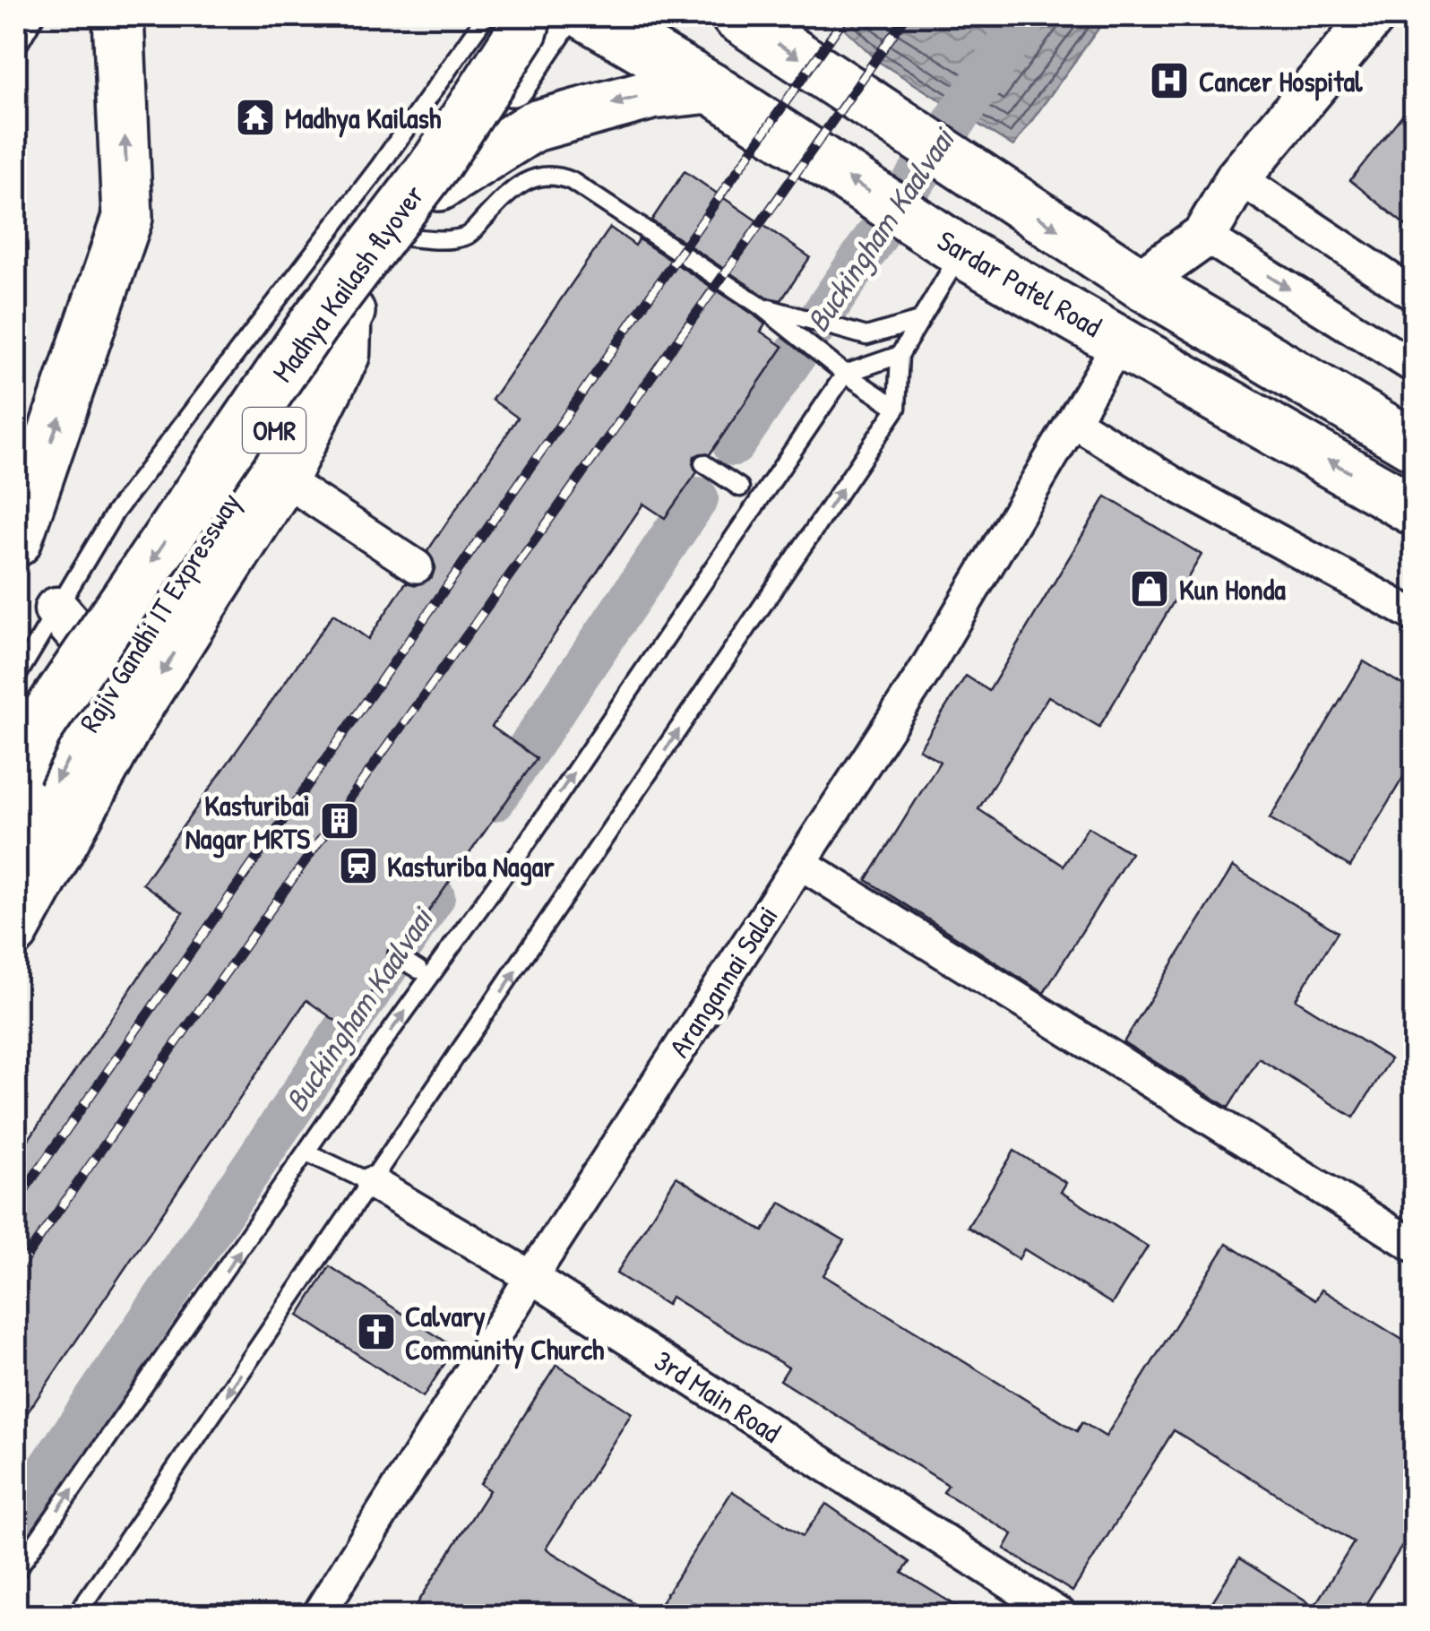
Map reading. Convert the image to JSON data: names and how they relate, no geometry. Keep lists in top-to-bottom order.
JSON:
{
  "streets": {
    "main road": [
      "Madhya Kailash flyover",
      "Sardar Patel Road",
      "OMR",
      "Rajiv Gandhi IT Expressway"
    ],
    "street": ["Arangannai Salai", "3rd Main Road"]
  },
  "crossings": [
    ["Sardar Patel Road", "Arangannai Salai"],
    ["OMR", "Rajiv Gandhi IT Expressway"],
    ["Arangannai Salai", "3rd Main Road"]
  ],
  "water": ["Buckingham Kaalvaai"],
  "places": {
    "hospital": ["Cancer Hospital"],
    "temple": ["Madhya Kailash"],
    "shop": ["Kun Honda"],
    "building": ["Kasturibai Nagar MRTS"],
    "station": ["Kasturiba Nagar"],
    "church": ["Calvary Community Church"]
  }
}
